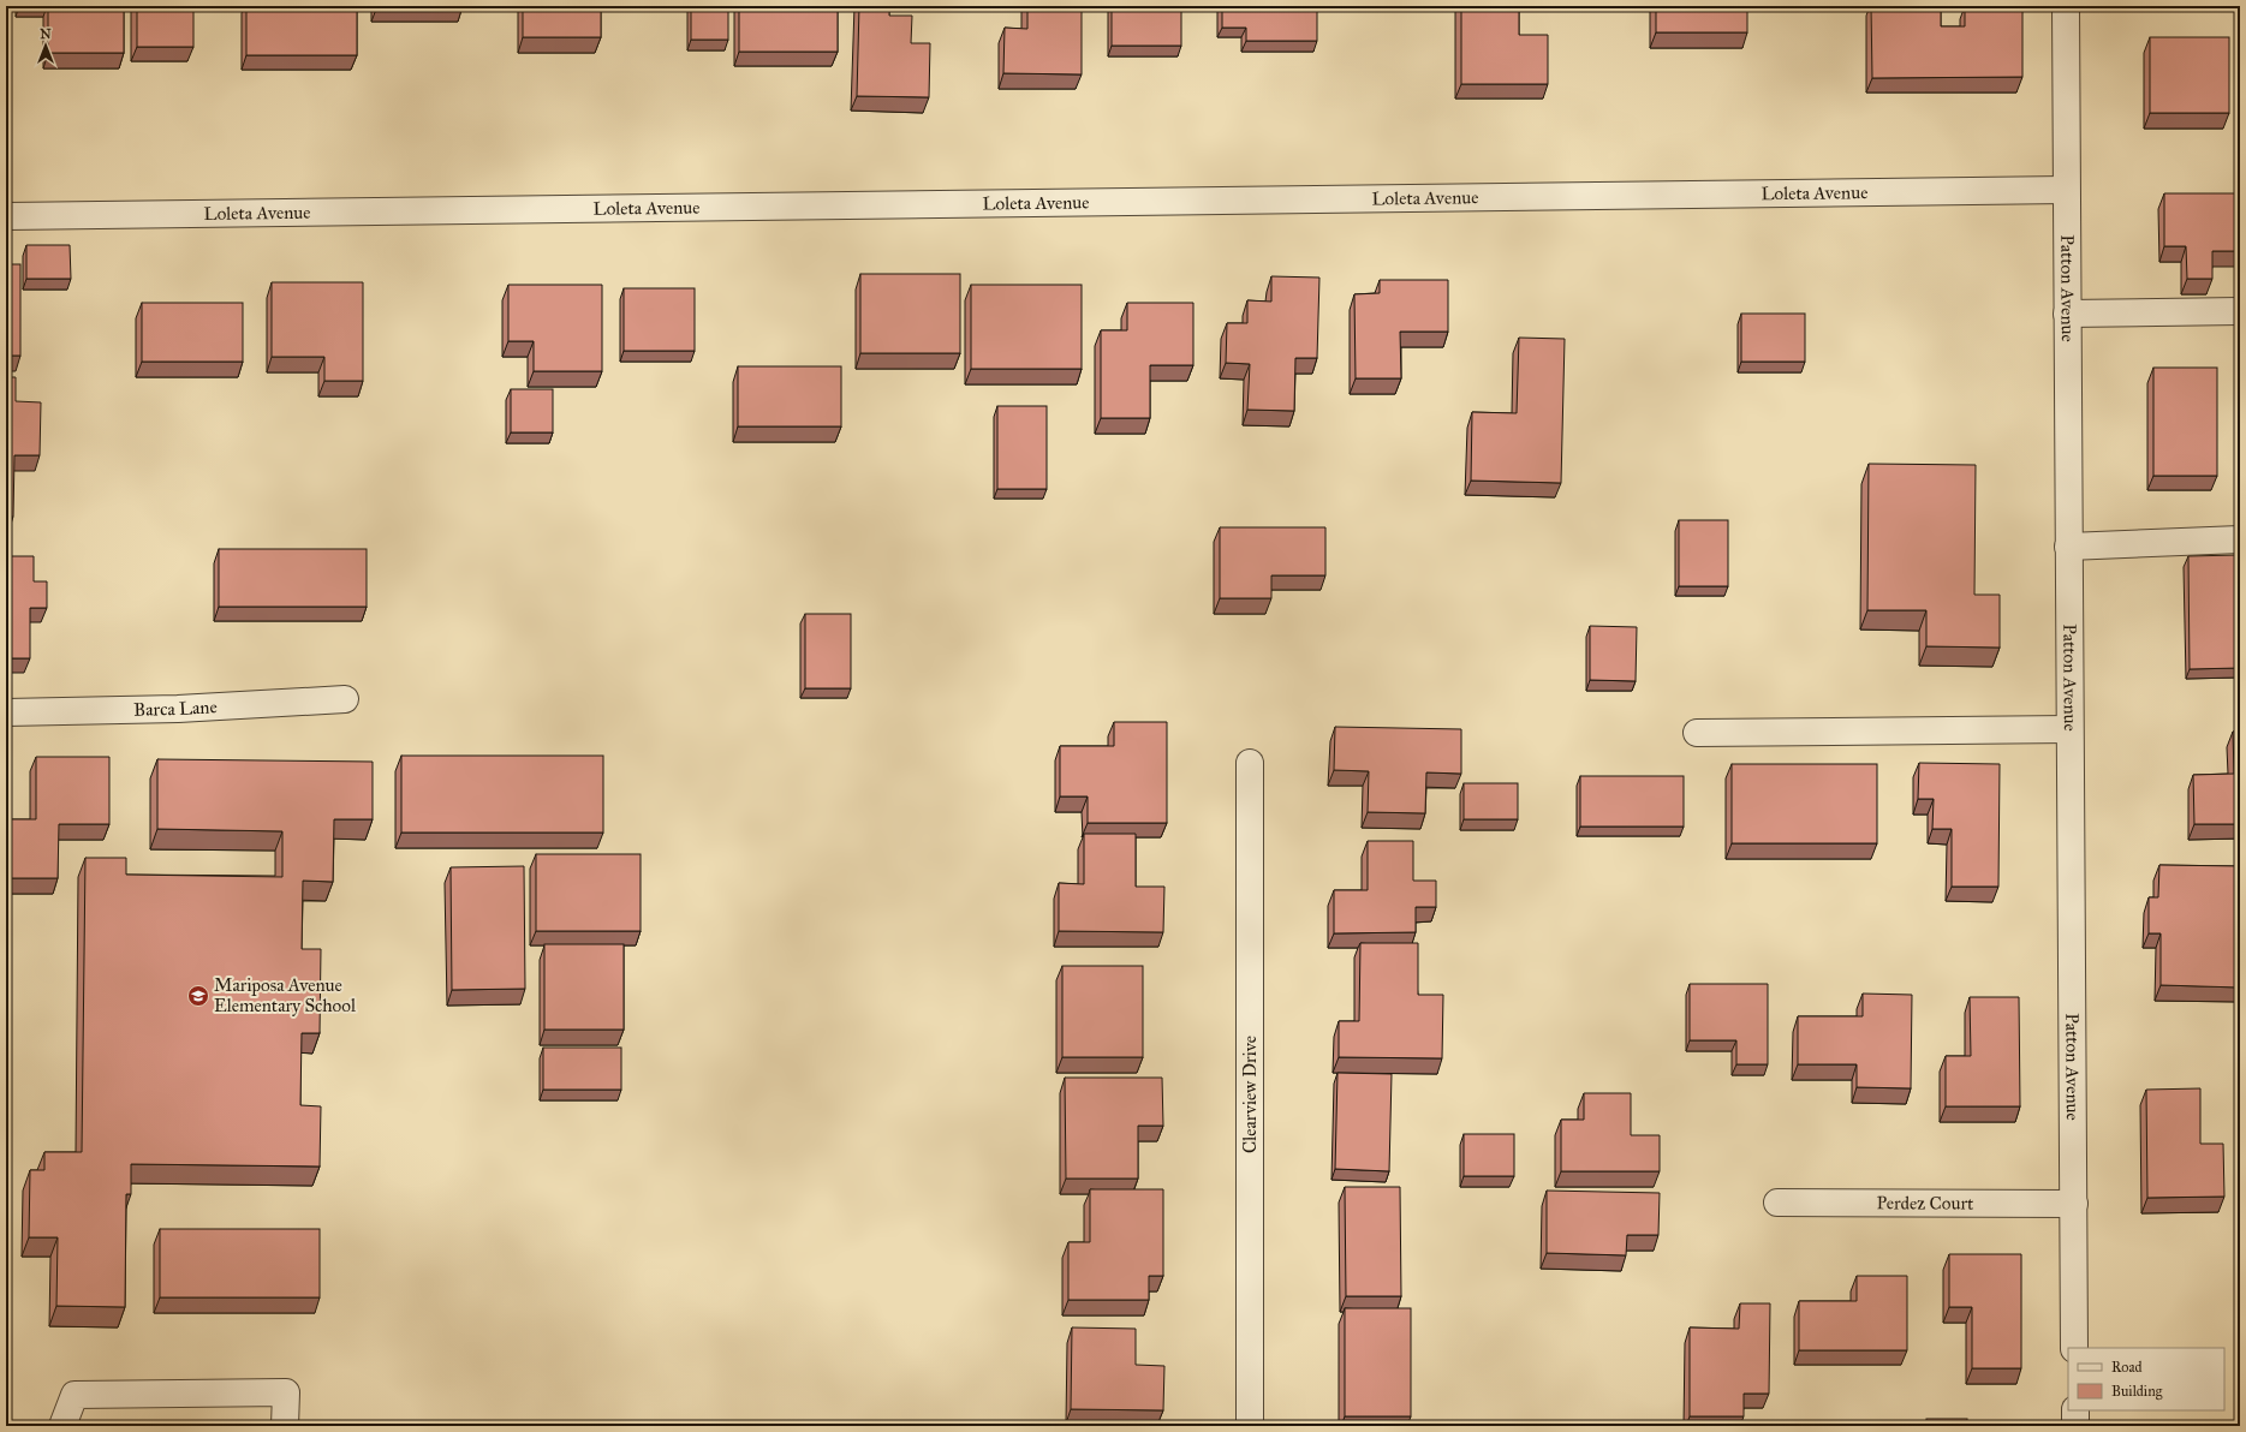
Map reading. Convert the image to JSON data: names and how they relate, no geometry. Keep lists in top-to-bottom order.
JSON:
{
  "streets": {
    "street": [
      "Loleta Avenue",
      "Patton Avenue",
      "Barca Lane",
      "Clearview Drive",
      "Perdez Court"
    ]
  },
  "crossings": [
    ["Loleta Avenue", "Patton Avenue"],
    ["Patton Avenue", "Perdez Court"]
  ],
  "places": {
    "school or university": ["Mariposa Avenue Elementary School"]
  },
  "legend": ["Road", "Building"],
  "north": "top"
}
